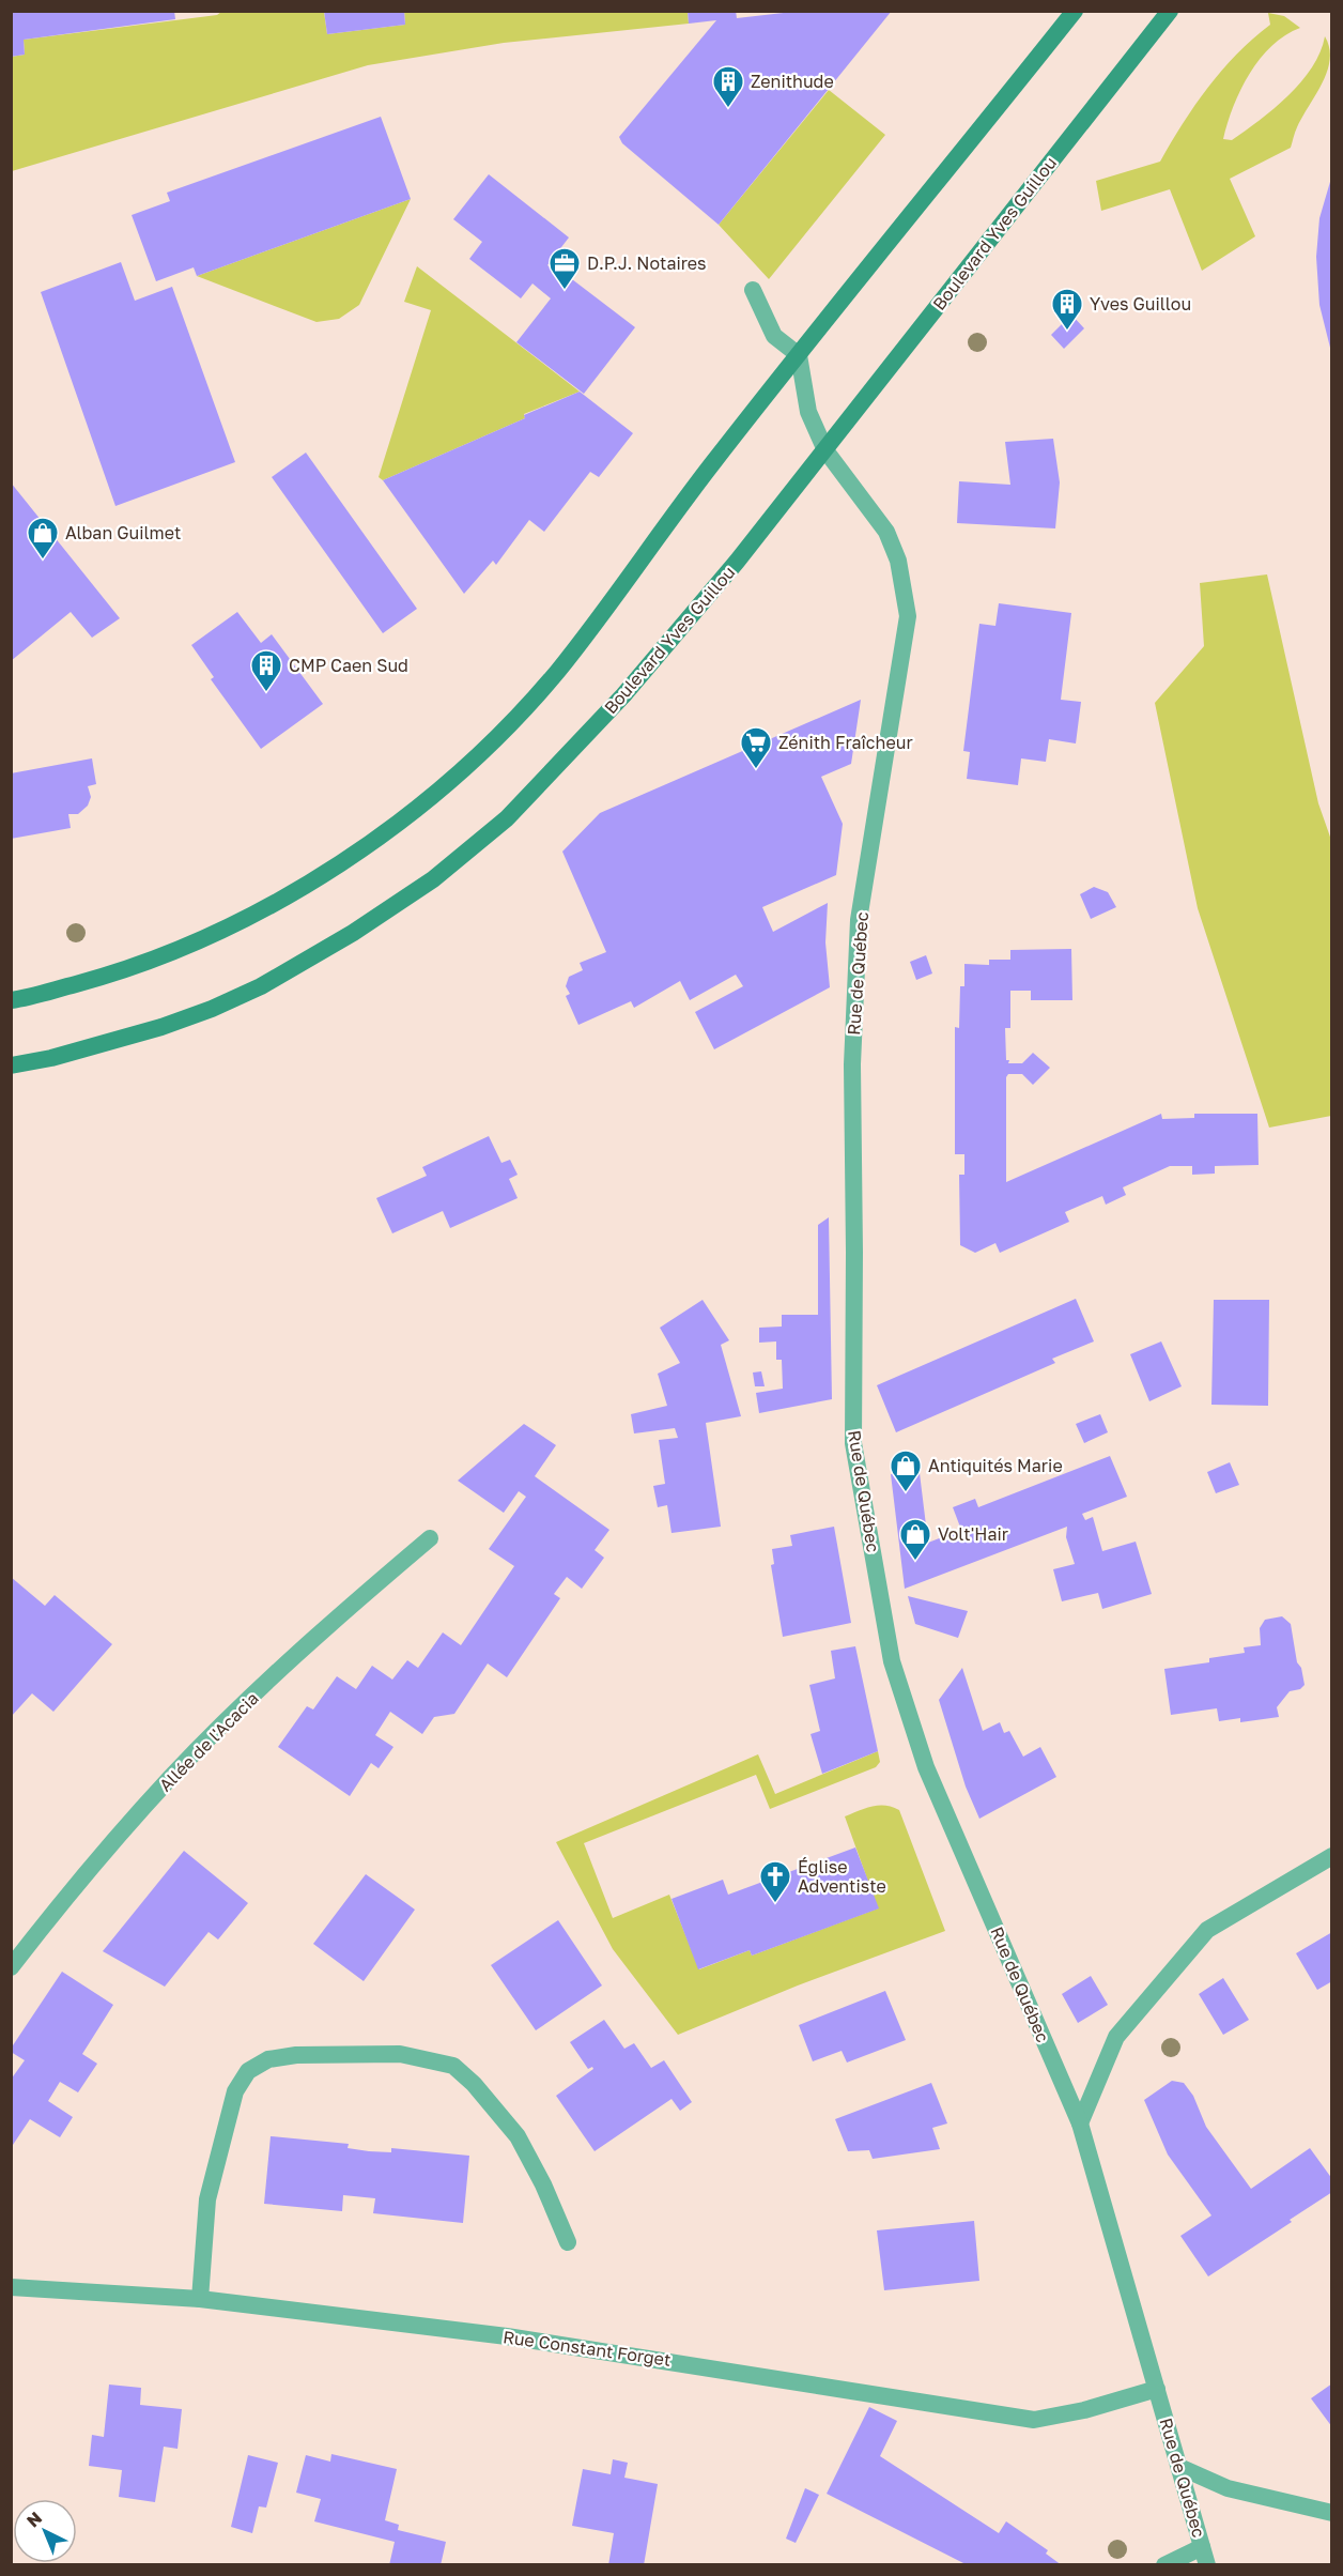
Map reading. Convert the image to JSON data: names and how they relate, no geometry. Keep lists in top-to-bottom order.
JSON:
{
  "streets": {
    "main road": ["Boulevard Yves Guillou"],
    "street": ["Rue de Québec", "Allée de l'Acacia", "Rue Constant Forget"]
  },
  "crossings": [
    ["Boulevard Yves Guillou", "Rue de Québec"],
    ["Rue de Québec", "Rue Constant Forget"]
  ],
  "places": {
    "building": ["Zenithude", "Yves Guillou", "CMP Caen Sud"],
    "office": ["D.P.J. Notaires"],
    "shop": ["Alban Guilmet", "Antiquités Marie", "Volt'Hair"],
    "supermarket": ["Zénith Fraîcheur"],
    "church": ["Église Adventiste"]
  },
  "north": "top left"
}
